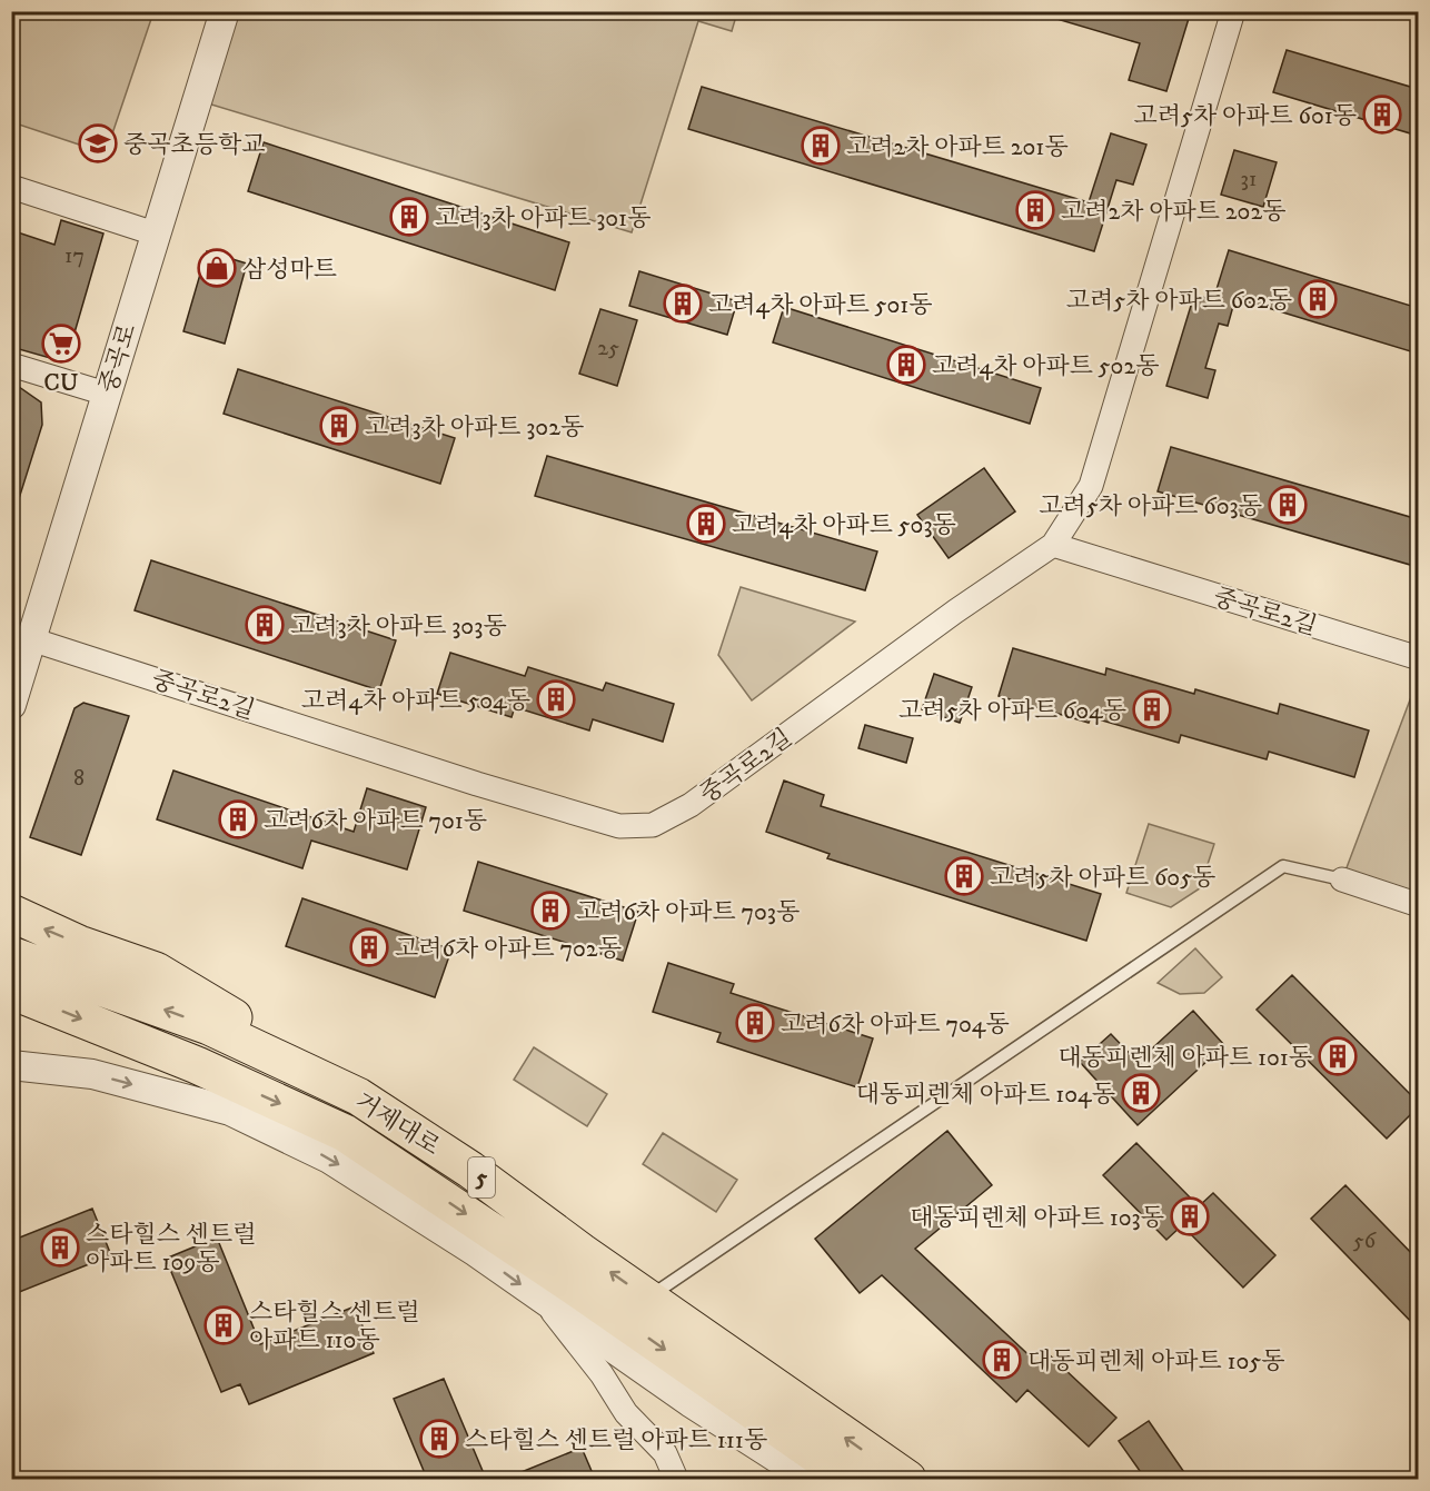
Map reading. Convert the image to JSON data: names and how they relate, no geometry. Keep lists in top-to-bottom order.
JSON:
{
  "streets": {
    "main road": ["거제대로", "5"],
    "street": ["중곡로", "중곡로2길"]
  },
  "crossings": [
    ["중곡로", "중곡로2길"]
  ],
  "places": {
    "building": [
      "고려5차 아파트 601동",
      "고려2차 아파트 201동",
      "고려2차 아파트 202동",
      "고려3차 아파트 301동",
      "고려5차 아파트 602동",
      "고려4차 아파트 501동",
      "고려4차 아파트 502동",
      "고려3차 아파트 302동",
      "고려5차 아파트 603동",
      "고려4차 아파트 503동",
      "고려3차 아파트 303동",
      "고려4차 아파트 504동",
      "고려5차 아파트 604동",
      "고려6차 아파트 701동",
      "고려5차 아파트 605동",
      "고려6차 아파트 703동",
      "고려6차 아파트 702동",
      "고려6차 아파트 704동",
      "대동피렌체 아파트 101동",
      "대동피렌체 아파트 104동",
      "대동피렌체 아파트 103동",
      "스타힐스 센트럴 아파트 109동",
      "스타힐스 센트럴 아파트 110동",
      "대동피렌체 아파트 105동",
      "스타힐스 센트럴 아파트 111동"
    ],
    "school or university": ["중곡초등학교"],
    "shop": ["삼성마트"],
    "supermarket": ["CU"]
  },
  "house_numbers": [
    "31",
    "17",
    "25",
    "8",
    "56"
  ]
}
